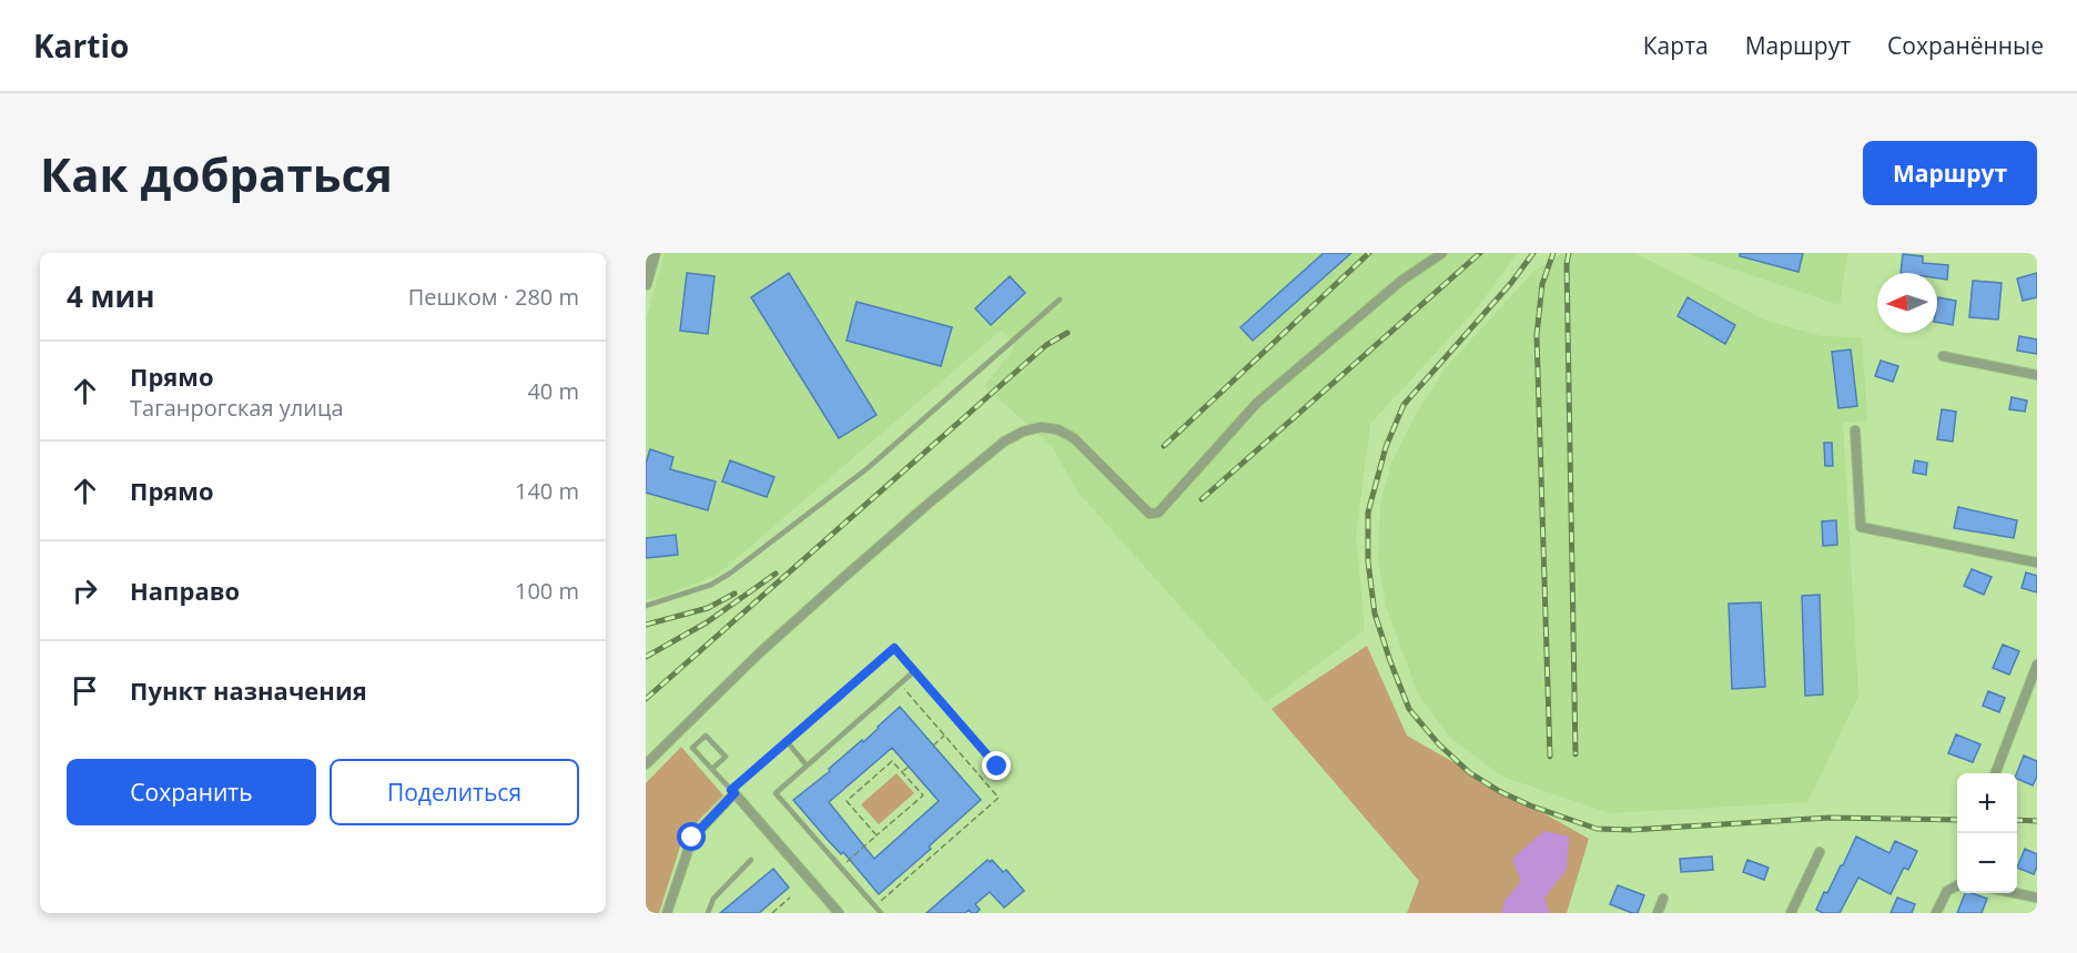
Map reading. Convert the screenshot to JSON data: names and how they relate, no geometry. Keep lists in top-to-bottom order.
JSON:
{
  "north": "left",
  "page": {
    "header": "Kartio",
    "nav": ["Карта", "Маршрут", "Сохранённые"],
    "buttons": [
      "Маршрут",
      ["Сохранить", "Поделиться"]
    ],
    "title": "Как добраться",
    "heading": ["4 мин", "Пешком · 280 m"],
    "list": [
      ["Прямо", "Таганрогская улица", "40 m"],
      ["Прямо", "140 m"],
      ["Направо", "100 m"],
      "Пункт назначения"
    ],
    "map_buttons": ["+", "−"]
  }
}
